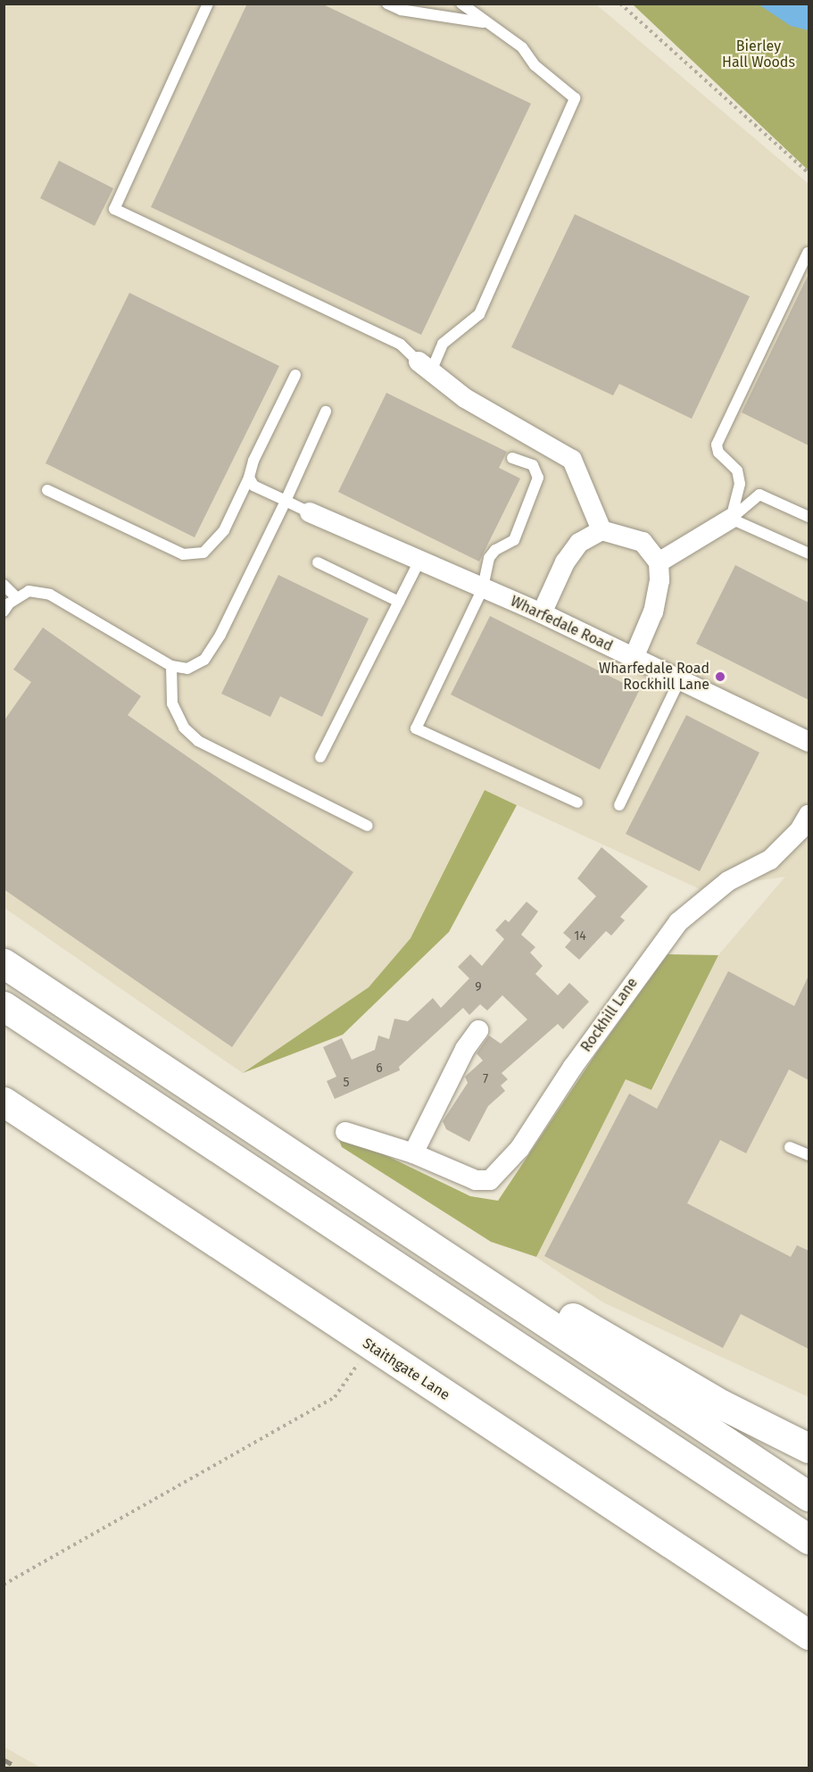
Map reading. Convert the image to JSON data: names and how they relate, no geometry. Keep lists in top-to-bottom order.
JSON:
{
  "streets": {
    "main road": ["Staithgate Lane"],
    "street": ["Wharfedale Road", "Rockhill Lane"]
  },
  "parks": ["Bierley Hall Woods"],
  "places": ["Wharfedale Road Rockhill Lane"],
  "house_numbers": [
    "14",
    "9",
    "6",
    "7",
    "5"
  ]
}
